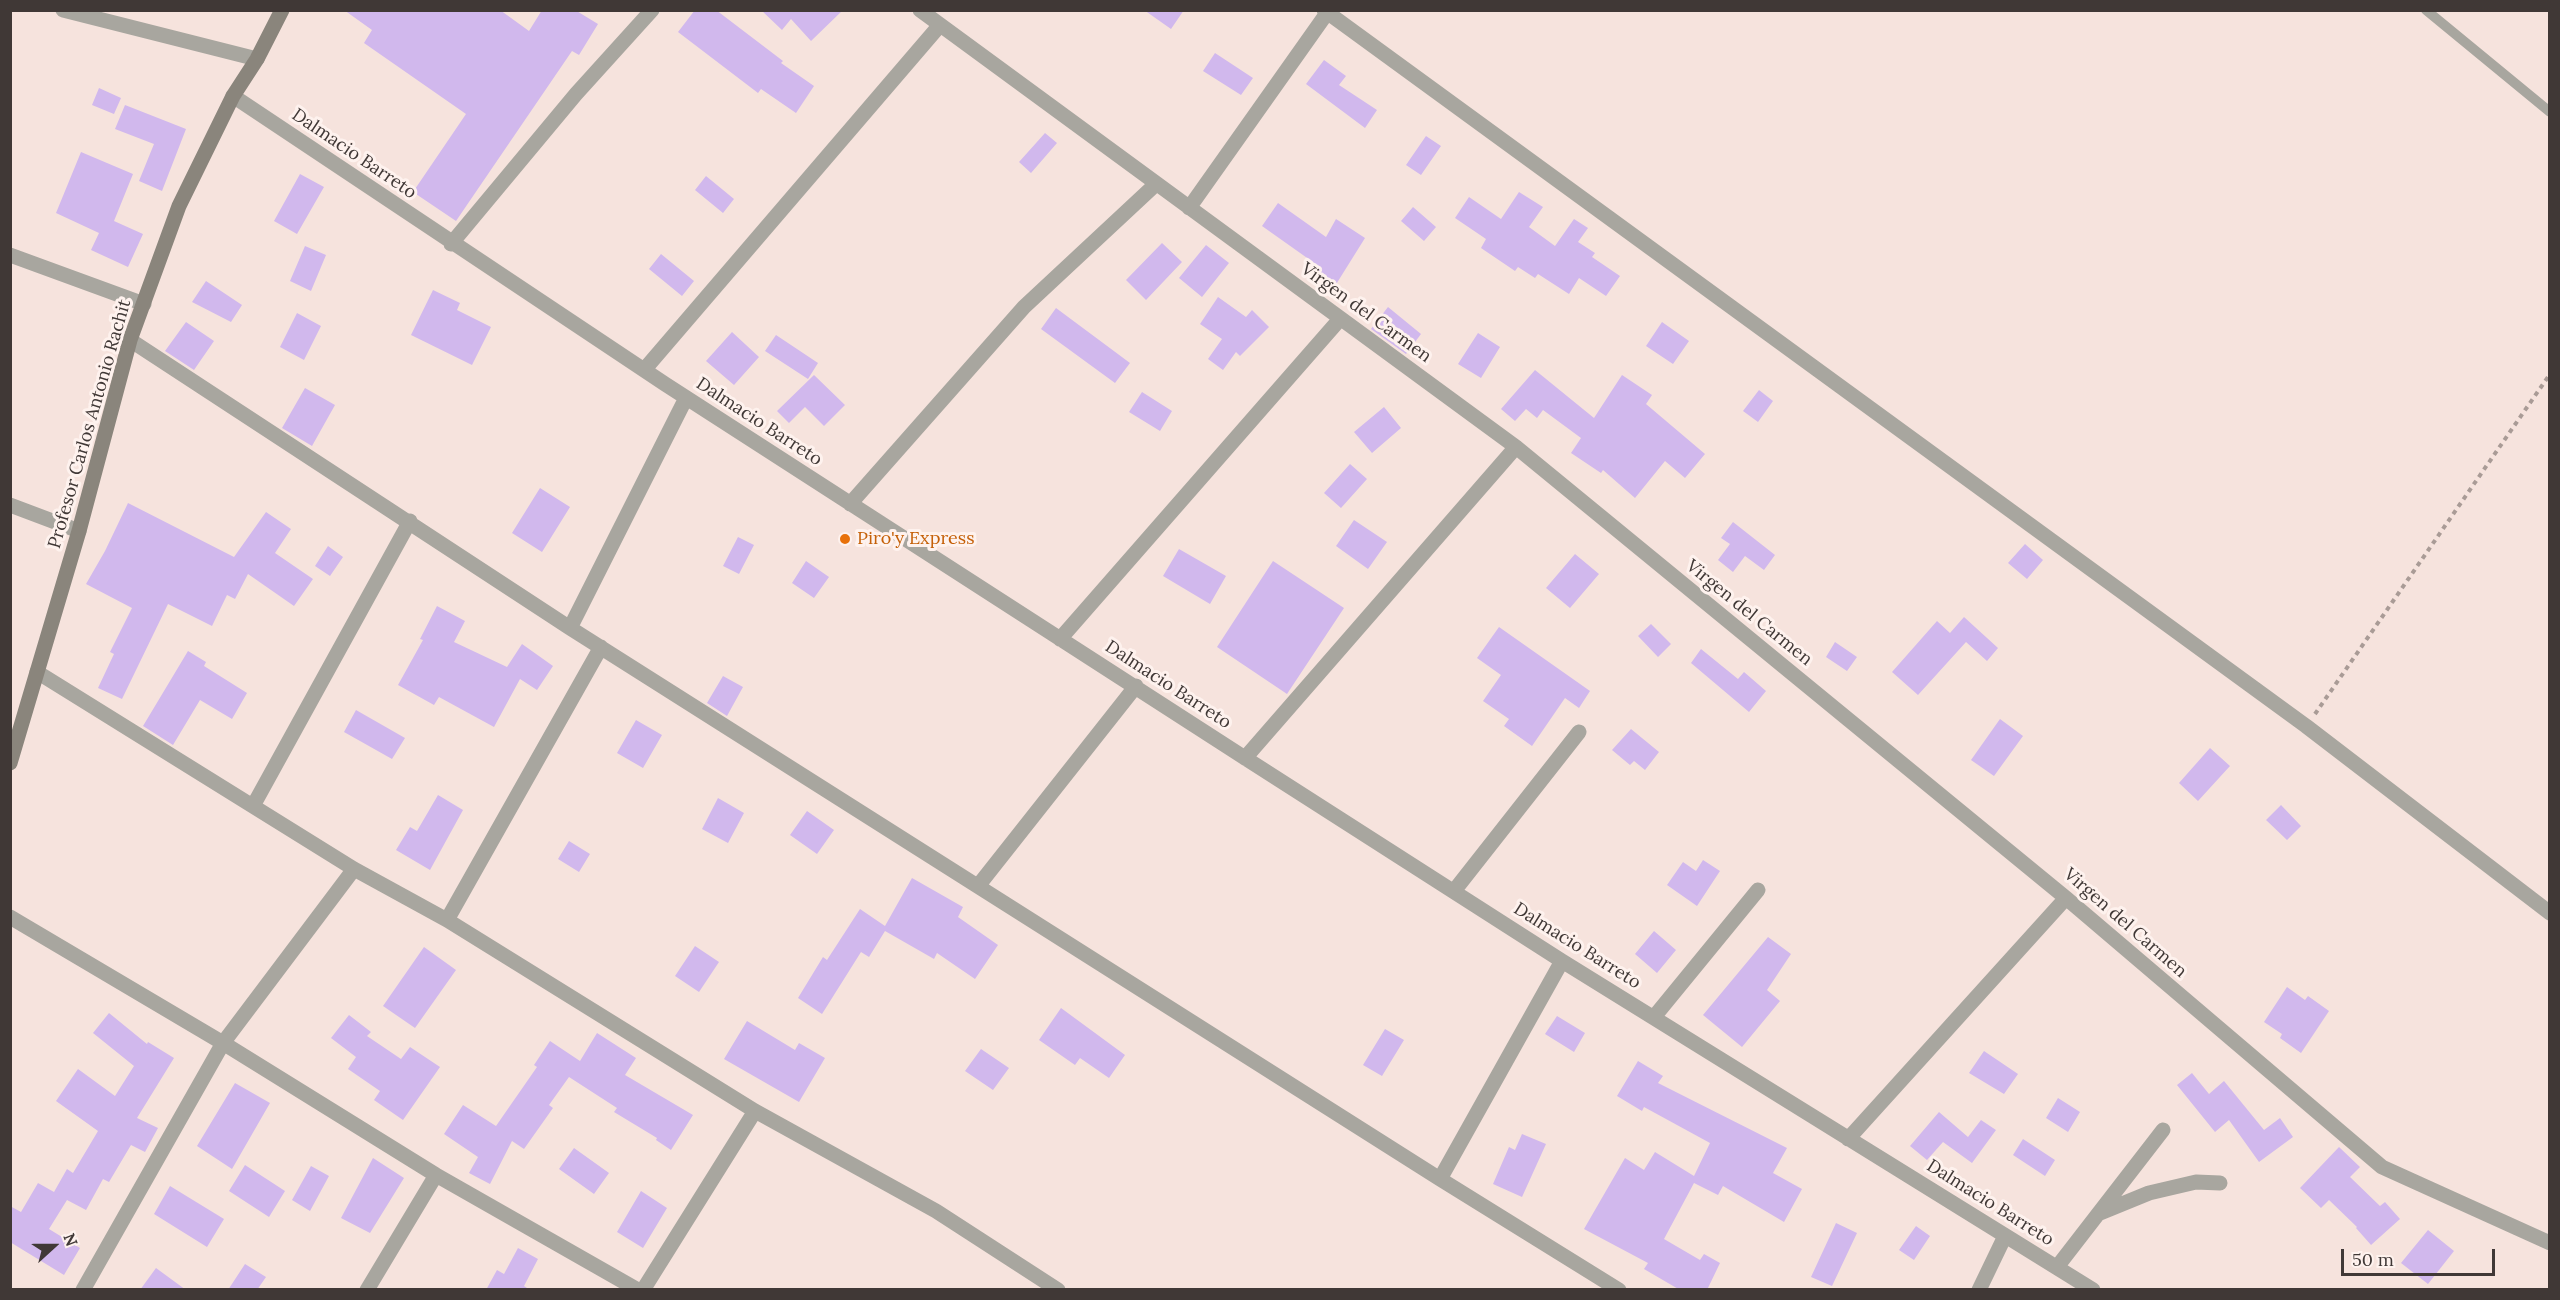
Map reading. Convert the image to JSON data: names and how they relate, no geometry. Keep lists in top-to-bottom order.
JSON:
{
  "streets": {
    "main road": ["Profesor Carlos Antonio Rachit"],
    "street": ["Dalmacio Barreto", "Virgen del Carmen"]
  },
  "crossings": [
    ["Dalmacio Barreto", "Profesor Carlos Antonio Rachit"]
  ],
  "places": ["Piro'y Express"],
  "scale_bar": "50 m",
  "north": "right"
}
